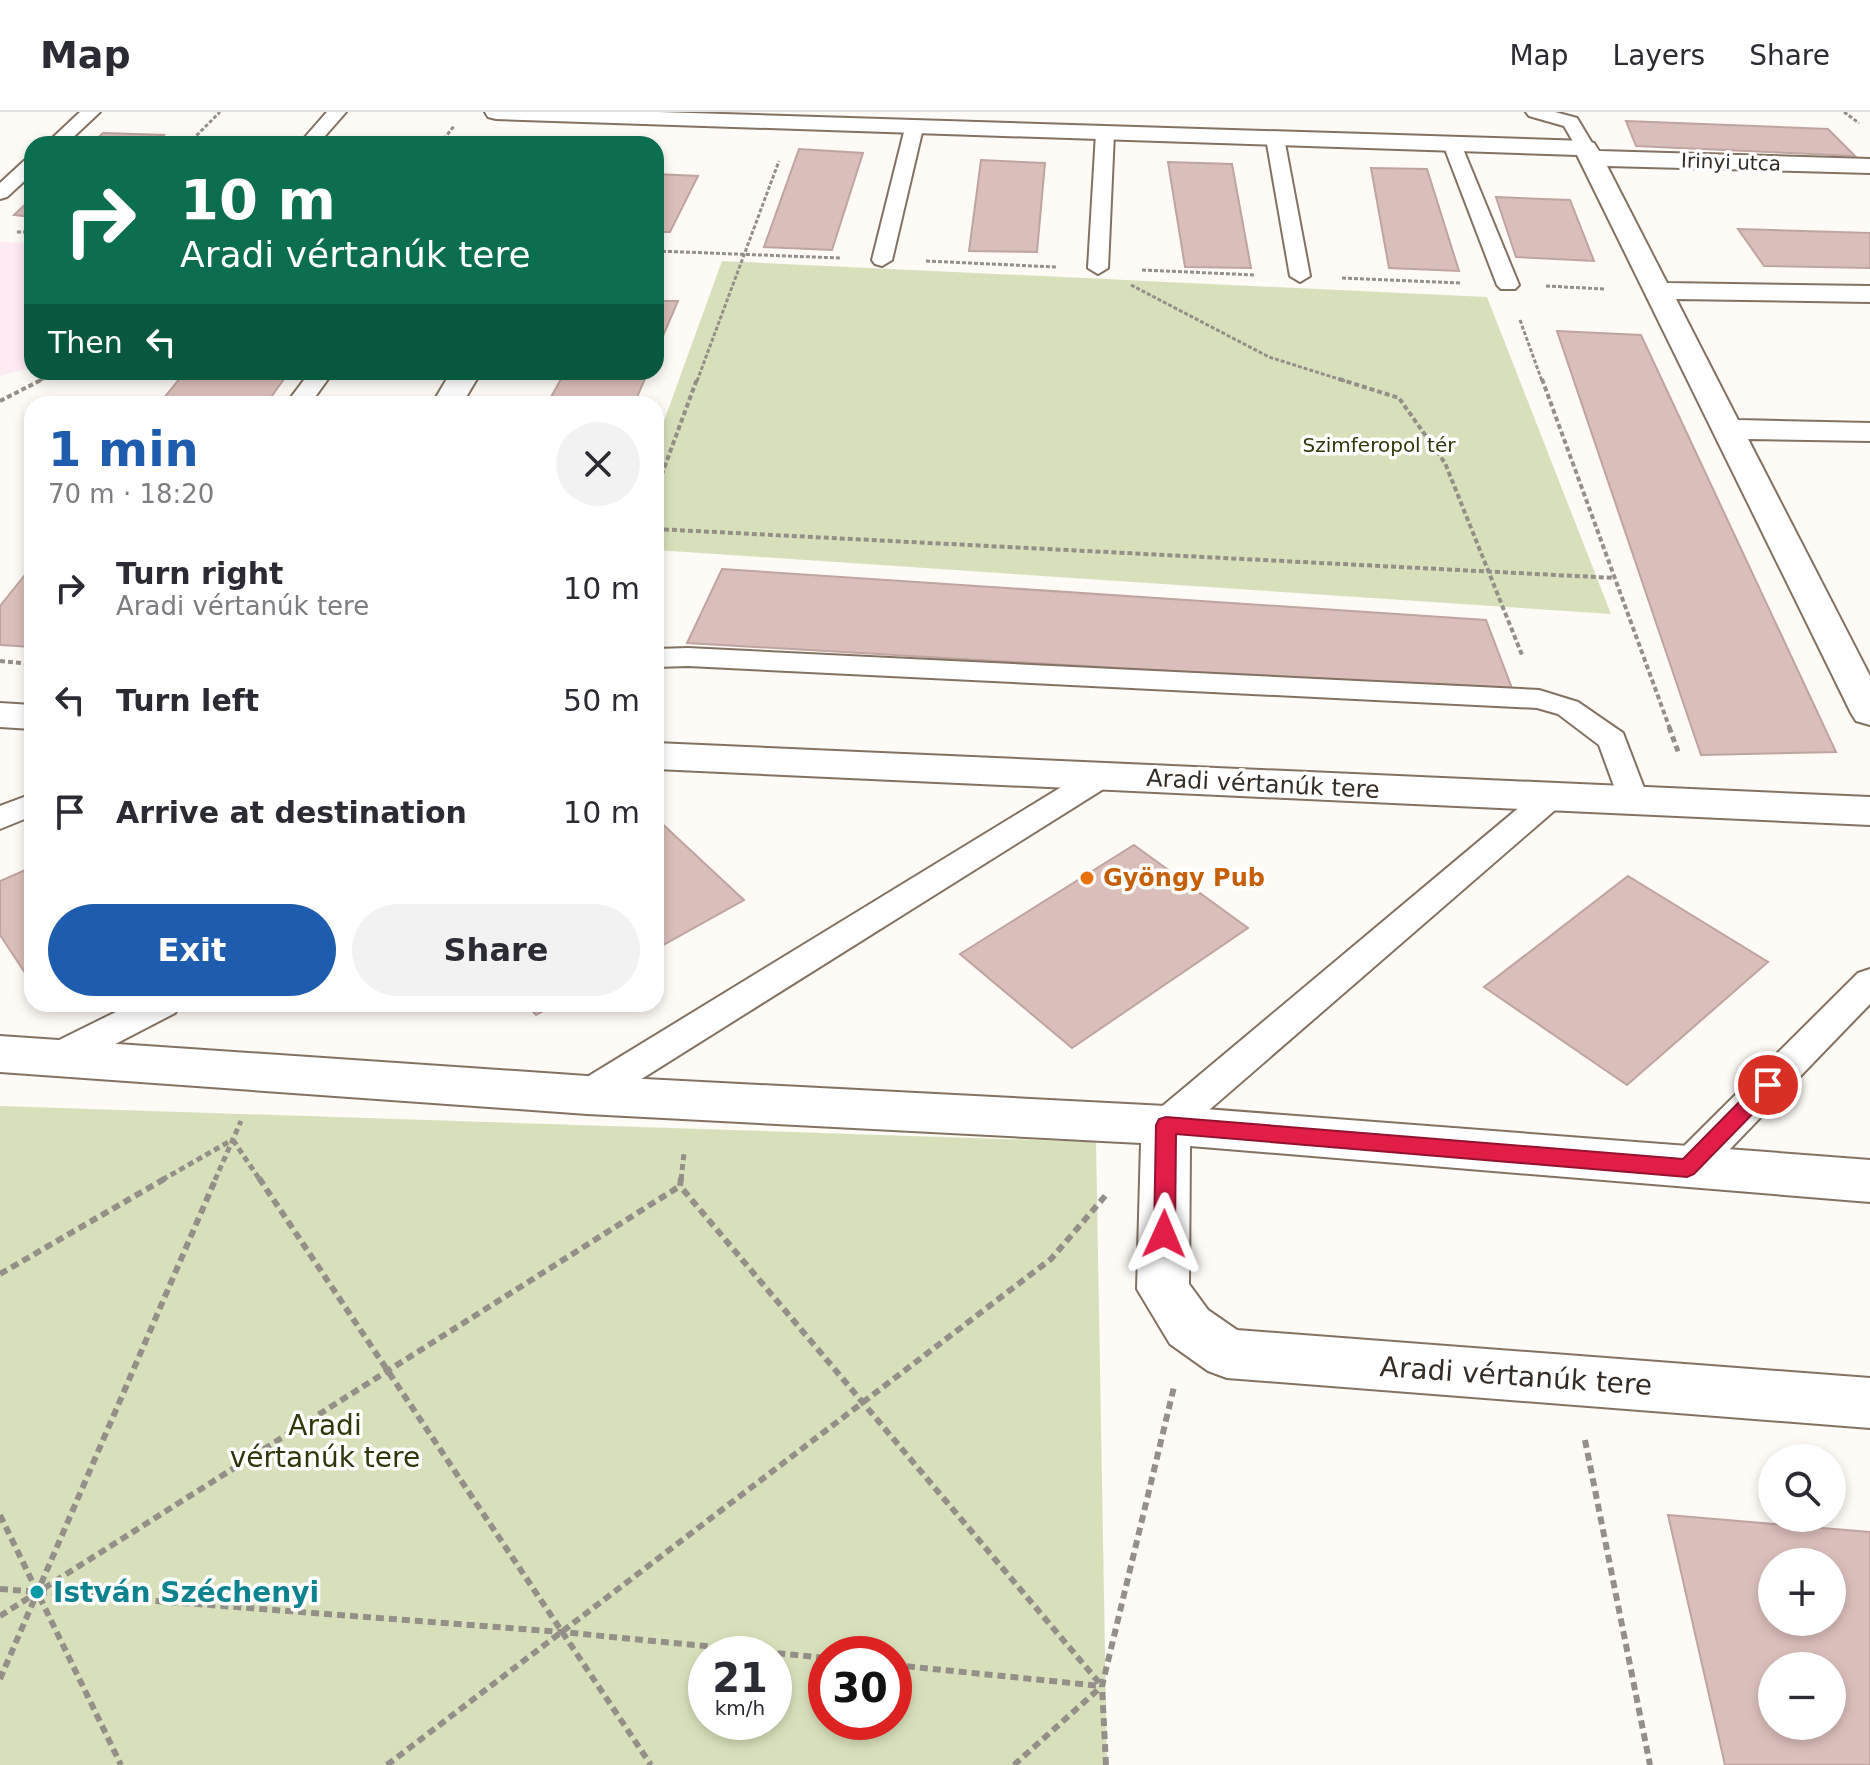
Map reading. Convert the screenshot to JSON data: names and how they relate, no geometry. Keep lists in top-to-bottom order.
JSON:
{
  "streets": {
    "street": ["Irinyi utca", "Aradi vértanúk tere"]
  },
  "parks": ["Szimferopol tér", "Aradi vértanúk tere"],
  "places": ["Gyöngy Pub", "István Széchenyi"],
  "page": {
    "header": "Map",
    "nav": ["Map", "Layers", "Share"],
    "turn": ["10 m", "Aradi vértanúk tere"],
    "then": "Then",
    "heading": ["1 min", "70 m · 18:20"],
    "list": [
      {
        "name": "Turn right",
        "note": "Aradi vértanúk tere",
        "value": "10 m"
      },
      {
        "name": "Turn left",
        "value": "50 m"
      },
      {
        "name": "Arrive at destination",
        "value": "10 m"
      }
    ],
    "buttons": ["Exit", "Share"],
    "map_buttons": ["+", "−"],
    "speed": "21 km/h",
    "limit": "30"
  }
}
